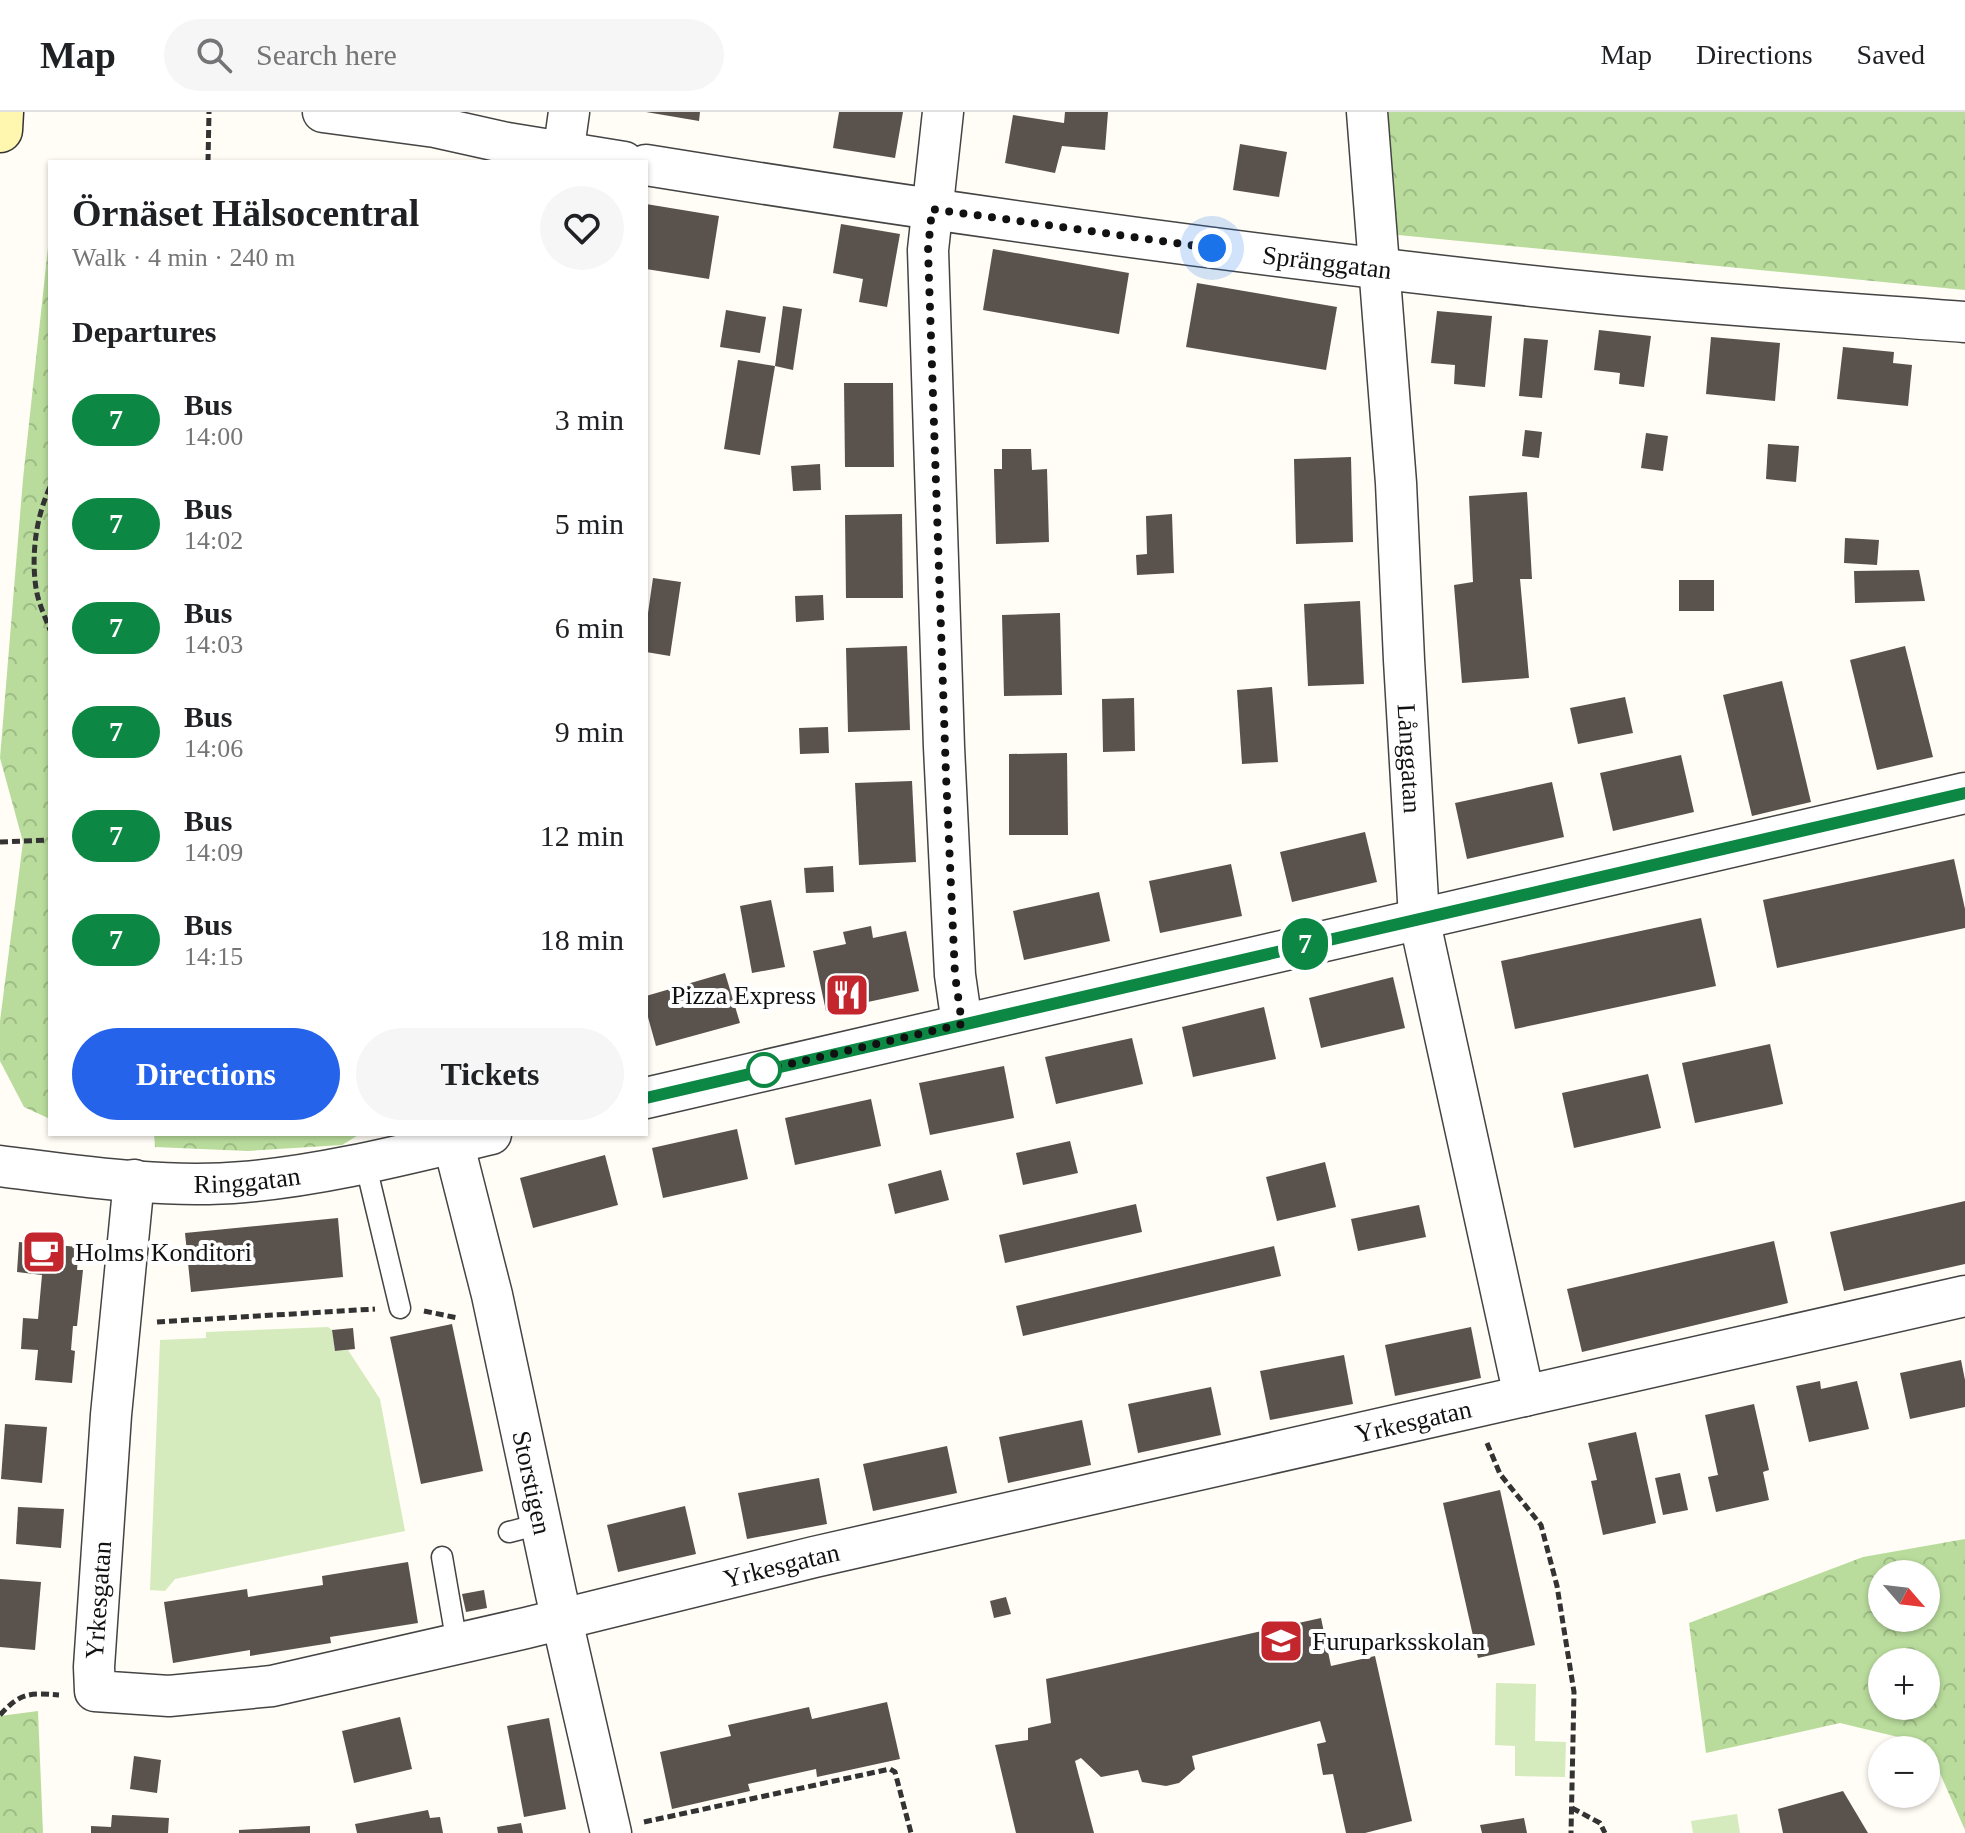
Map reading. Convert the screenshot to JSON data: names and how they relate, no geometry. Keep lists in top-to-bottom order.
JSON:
{
  "streets": {
    "street": [
      "Spränggatan",
      "Långgatan",
      "Ringgatan",
      "Yrkesgatan",
      "Storstigen"
    ]
  },
  "crossings": [
    ["Spränggatan", "Långgatan"],
    ["Långgatan", "Yrkesgatan"],
    ["Ringgatan", "Yrkesgatan"],
    ["Ringgatan", "Storstigen"],
    ["Yrkesgatan", "Storstigen"]
  ],
  "places": {
    "restaurant": ["Pizza Express"],
    "cafe": ["Holms Konditori"],
    "school or university": ["Furuparksskolan"]
  },
  "lines": ["bus line 7"],
  "north": "bottom right",
  "page": {
    "header": "Map",
    "search": "Search here",
    "nav": ["Map", "Directions", "Saved"],
    "on_map": "7",
    "heading": [
      ["Örnäset Hälsocentral", "Walk · 4 min · 240 m"],
      "Departures"
    ],
    "list": [
      {
        "mark": "7",
        "name": "Bus",
        "note": "14:00",
        "value": "3 min"
      },
      {
        "mark": "7",
        "name": "Bus",
        "note": "14:02",
        "value": "5 min"
      },
      {
        "mark": "7",
        "name": "Bus",
        "note": "14:03",
        "value": "6 min"
      },
      {
        "mark": "7",
        "name": "Bus",
        "note": "14:06",
        "value": "9 min"
      },
      {
        "mark": "7",
        "name": "Bus",
        "note": "14:09",
        "value": "12 min"
      },
      {
        "mark": "7",
        "name": "Bus",
        "note": "14:15",
        "value": "18 min"
      }
    ],
    "buttons": ["Directions", "Tickets"],
    "map_buttons": ["+", "−"]
  }
}
